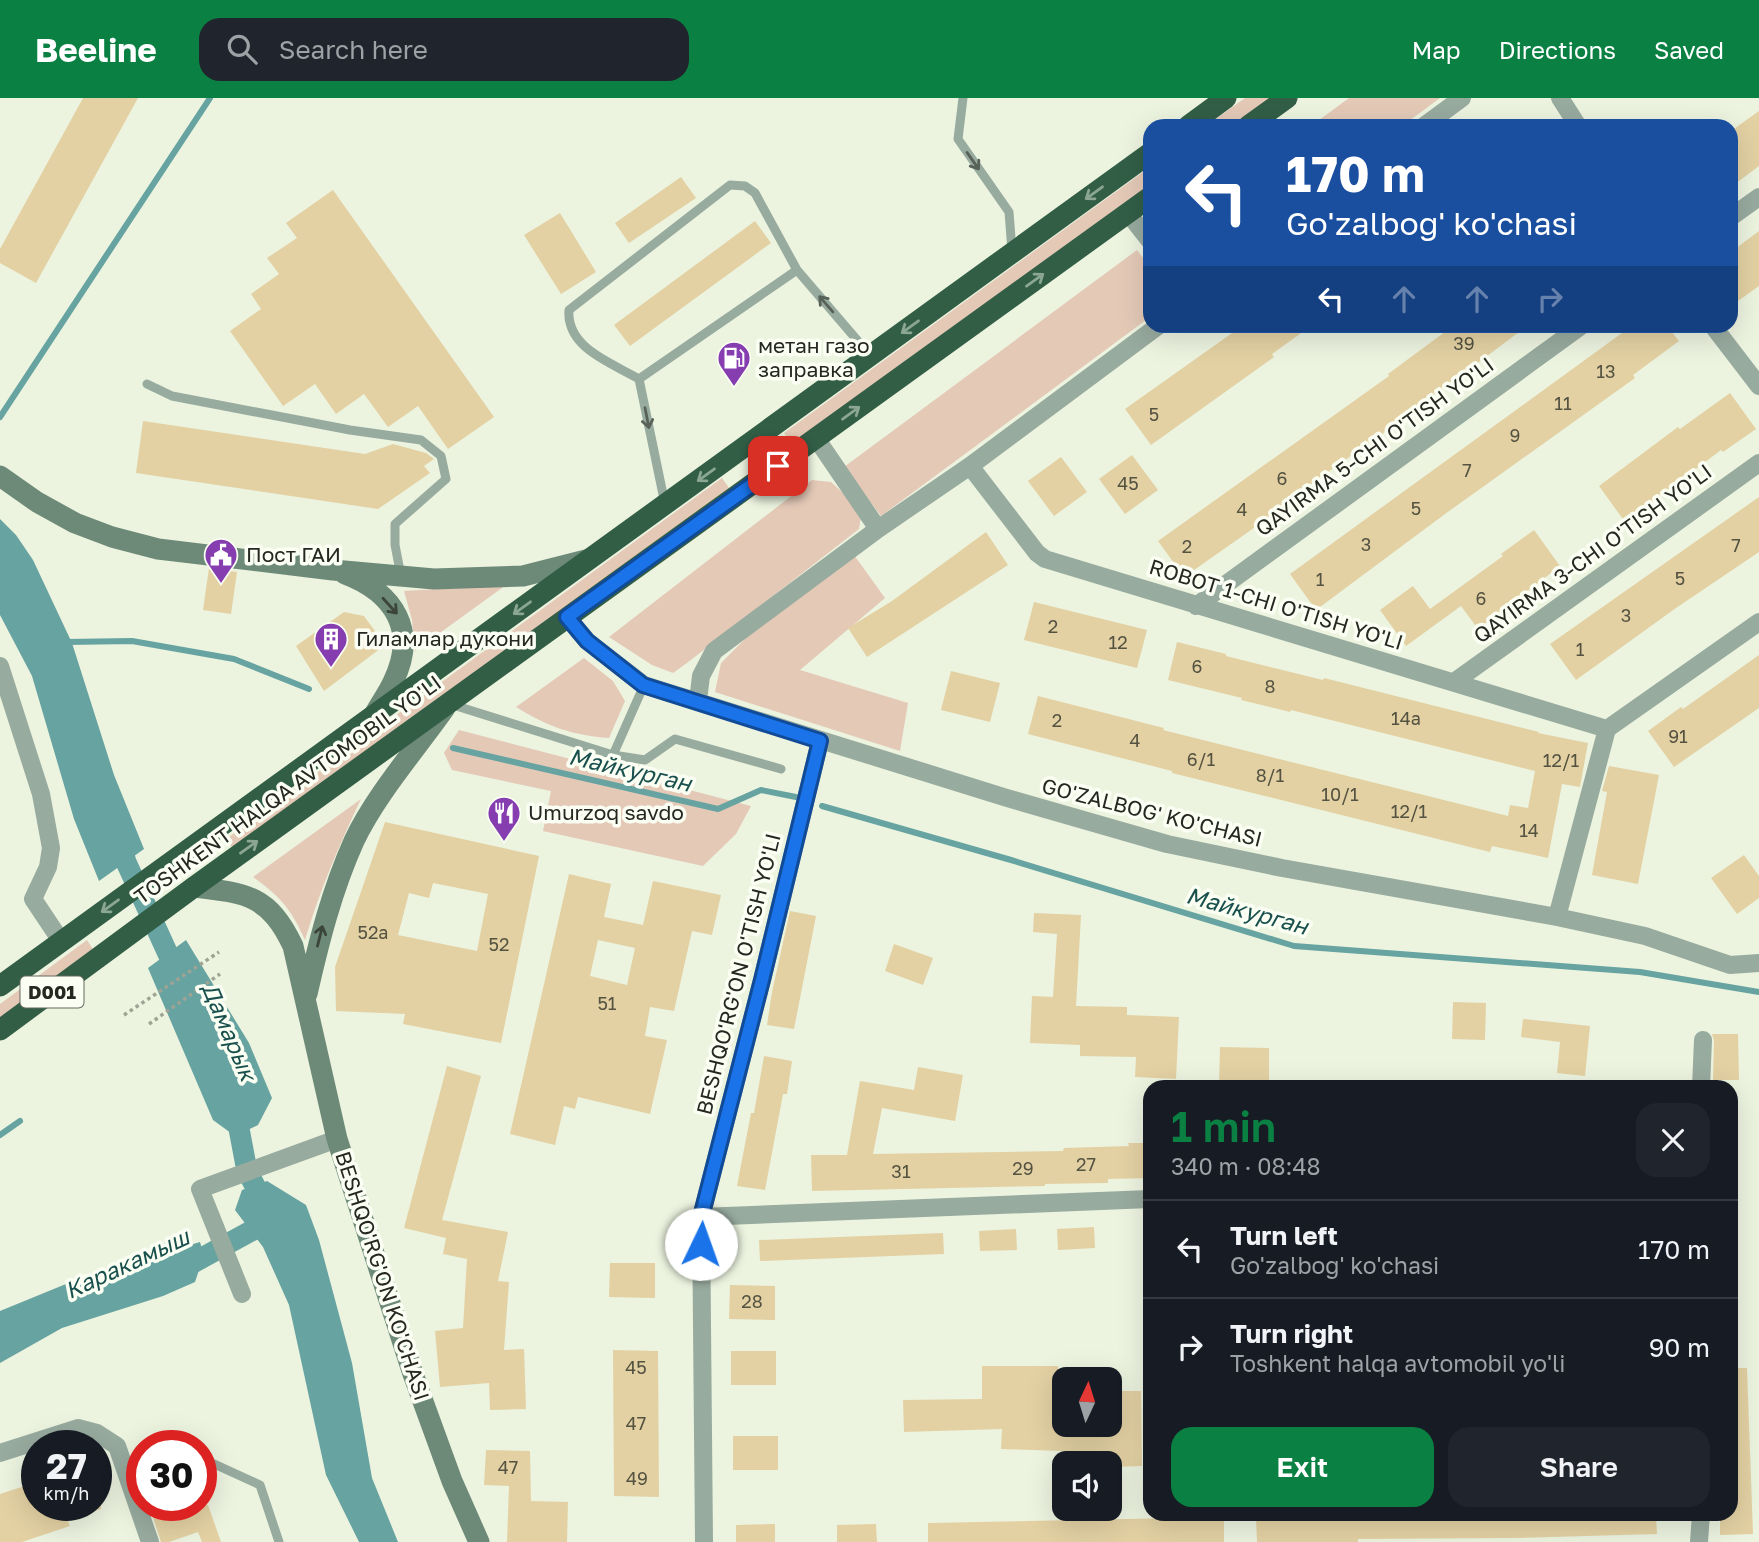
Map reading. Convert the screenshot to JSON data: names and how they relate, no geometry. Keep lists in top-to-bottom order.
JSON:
{
  "streets": {
    "highway": ["TOSHKENT HALQA AVTOMOBIL YO'LI", "D001"],
    "main road": ["BESHQO'RG'ON KO'CHASI"],
    "street": [
      "QAYIRMA 5-CHI O'TISH YO'LI",
      "QAYIRMA 3-CHI O'TISH YO'LI",
      "ROBOT 1-CHI O'TISH YO'LI",
      "GO'ZALBOG' KO'CHASI",
      "BESHQO'RG'ON O'TISH YO'LI"
    ]
  },
  "crossings": [
    ["QAYIRMA 5-CHI O'TISH YO'LI", "ROBOT 1-CHI O'TISH YO'LI"],
    ["QAYIRMA 3-CHI O'TISH YO'LI", "ROBOT 1-CHI O'TISH YO'LI"],
    ["TOSHKENT HALQA AVTOMOBIL YO'LI", "GO'ZALBOG' KO'CHASI"],
    ["TOSHKENT HALQA AVTOMOBIL YO'LI", "BESHQO'RG'ON KO'CHASI"],
    ["GO'ZALBOG' KO'CHASI", "BESHQO'RG'ON O'TISH YO'LI"]
  ],
  "water": ["Майкурган", "Дамарык", "Каракамыш"],
  "places": {
    "fuel station": ["метан газо заправка"],
    "public building": ["Пост ГАИ"],
    "building": ["Гиламлар дукони"],
    "restaurant": ["Umurzoq savdo"]
  },
  "house_numbers": [
    "39",
    "13",
    "11",
    "5",
    "9",
    "7",
    "6",
    "45",
    "5",
    "4",
    "3",
    "7",
    "2",
    "5",
    "1",
    "6",
    "3",
    "2",
    "12",
    "1",
    "6",
    "8",
    "14а",
    "2",
    "91",
    "4",
    "6/1",
    "12/1",
    "8/1",
    "10/1",
    "12/1",
    "14",
    "52a",
    "52",
    "51",
    "27",
    "29",
    "31",
    "28",
    "45",
    "47",
    "47",
    "49"
  ],
  "north": "top",
  "page": {
    "header": "Beeline",
    "search": "Search here",
    "nav": ["Map", "Directions", "Saved"],
    "turn": ["170 m", "Go'zalbog' ko'chasi"],
    "heading": ["1 min", "340 m · 08:48"],
    "list": [
      {
        "name": "Turn left",
        "note": "Go'zalbog' ko'chasi",
        "value": "170 m"
      },
      {
        "name": "Turn right",
        "note": "Toshkent halqa avtomobil yo'li",
        "value": "90 m"
      }
    ],
    "buttons": ["Exit", "Share"],
    "speed": "27 km/h",
    "limit": "30"
  }
}
